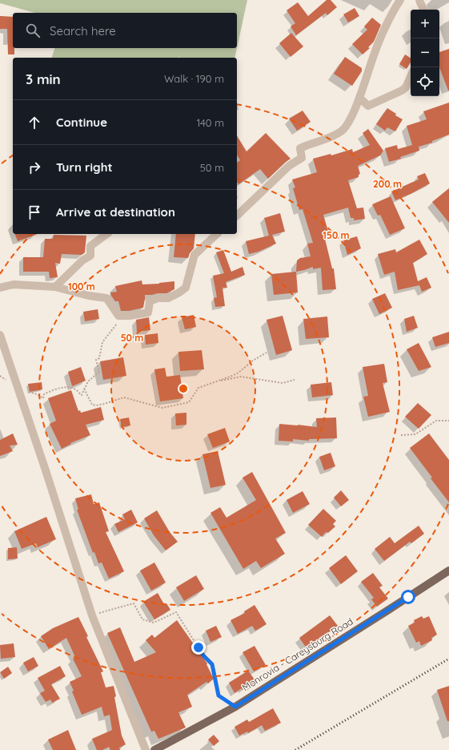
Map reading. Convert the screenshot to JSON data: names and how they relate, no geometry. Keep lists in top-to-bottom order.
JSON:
{
  "streets": {
    "main road": ["Monrovia - Careysburg Road"]
  },
  "page": {
    "map_buttons": ["+", "−"],
    "search": "Search here",
    "heading": ["3 min", "Walk · 190 m"],
    "list": [
      ["Continue", "140 m"],
      ["Turn right", "50 m"],
      "Arrive at destination"
    ]
  },
  "rings": [
    "200 m",
    "150 m",
    "100 m",
    "50 m"
  ]
}
